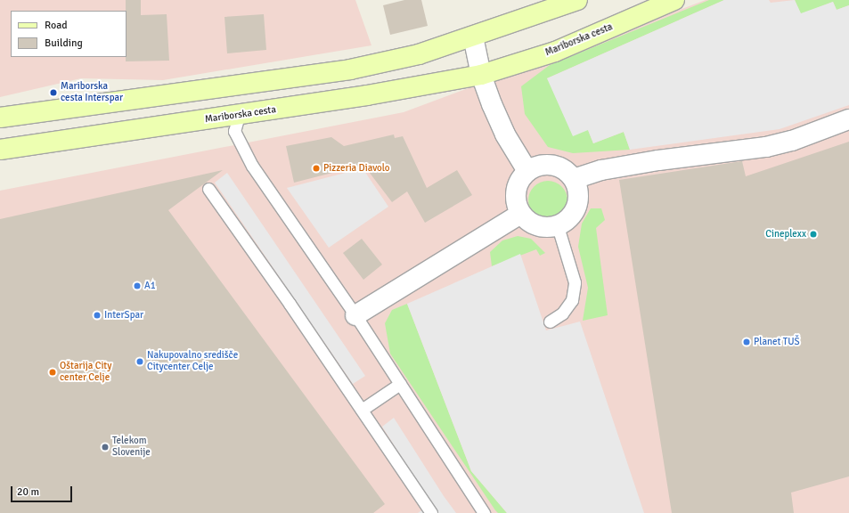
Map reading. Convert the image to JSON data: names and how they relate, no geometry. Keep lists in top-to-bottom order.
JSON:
{
  "streets": {
    "main road": ["Mariborska cesta"]
  },
  "places": [
    "Mariborska cesta Interspar",
    "Pizzeria Diavolo",
    "Cineplexx",
    "A1",
    "InterSpar",
    "Planet TUŠ",
    "Nakupovalno središče Citycenter Celje",
    "Oštarija City center Celje",
    "Telekom Slovenije"
  ],
  "legend": ["Road", "Building"],
  "scale_bar": "20 m"
}
